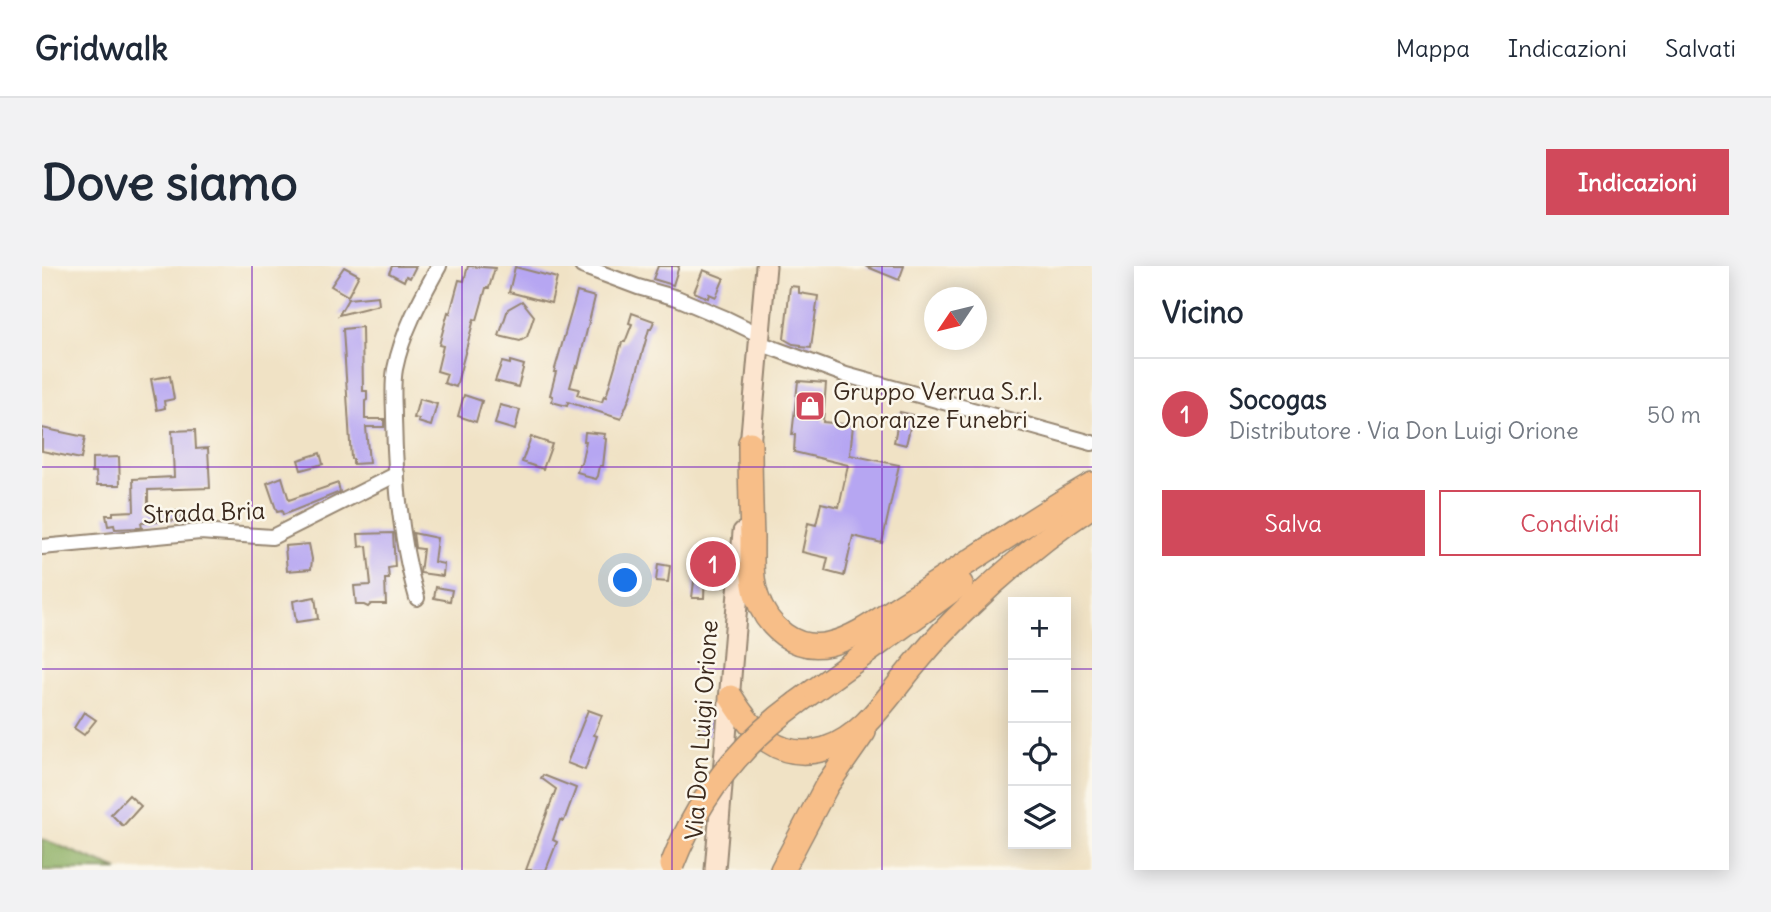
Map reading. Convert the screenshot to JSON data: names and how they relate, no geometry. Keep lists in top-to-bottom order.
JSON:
{
  "streets": {
    "main road": ["Via Don Luigi Orione"],
    "street": ["Strada Bria"]
  },
  "places": {
    "shop": ["Gruppo Verrua S.r.l. Onoranze Funebri"]
  },
  "north": "bottom left",
  "page": {
    "header": "Gridwalk",
    "nav": ["Mappa", "Indicazioni", "Salvati"],
    "buttons": [
      "Indicazioni",
      ["Salva", "Condividi"]
    ],
    "title": "Dove siamo",
    "heading": "Vicino",
    "list": [
      {
        "mark": "1",
        "name": "Socogas",
        "note": "Distributore · Via Don Luigi Orione",
        "value": "50 m"
      }
    ],
    "pins": "1",
    "map_buttons": ["+", "−"]
  }
}
